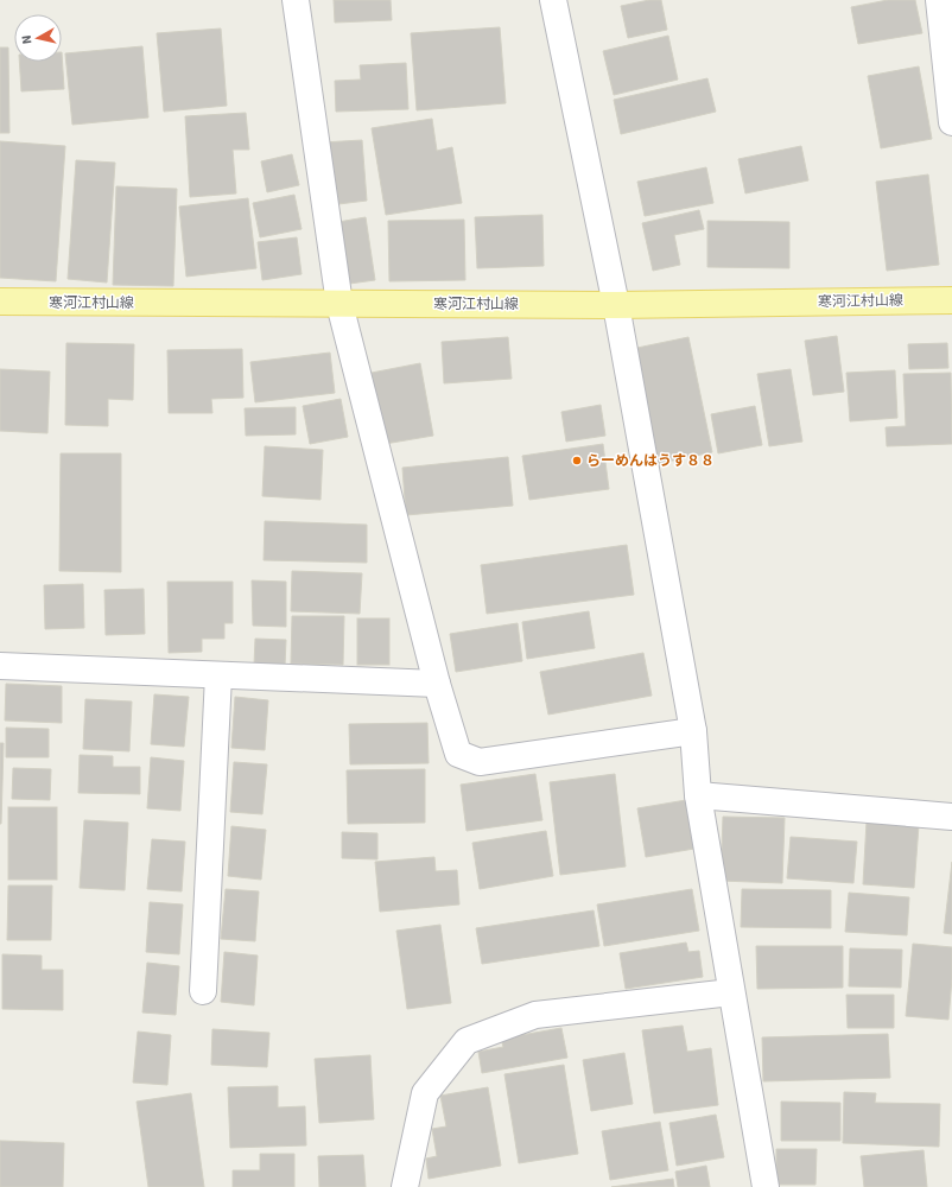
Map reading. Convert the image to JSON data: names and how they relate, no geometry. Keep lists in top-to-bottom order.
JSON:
{
  "streets": {
    "main road": ["寒河江村山線"]
  },
  "places": ["らーめんはうす８８"],
  "north": "left"
}
